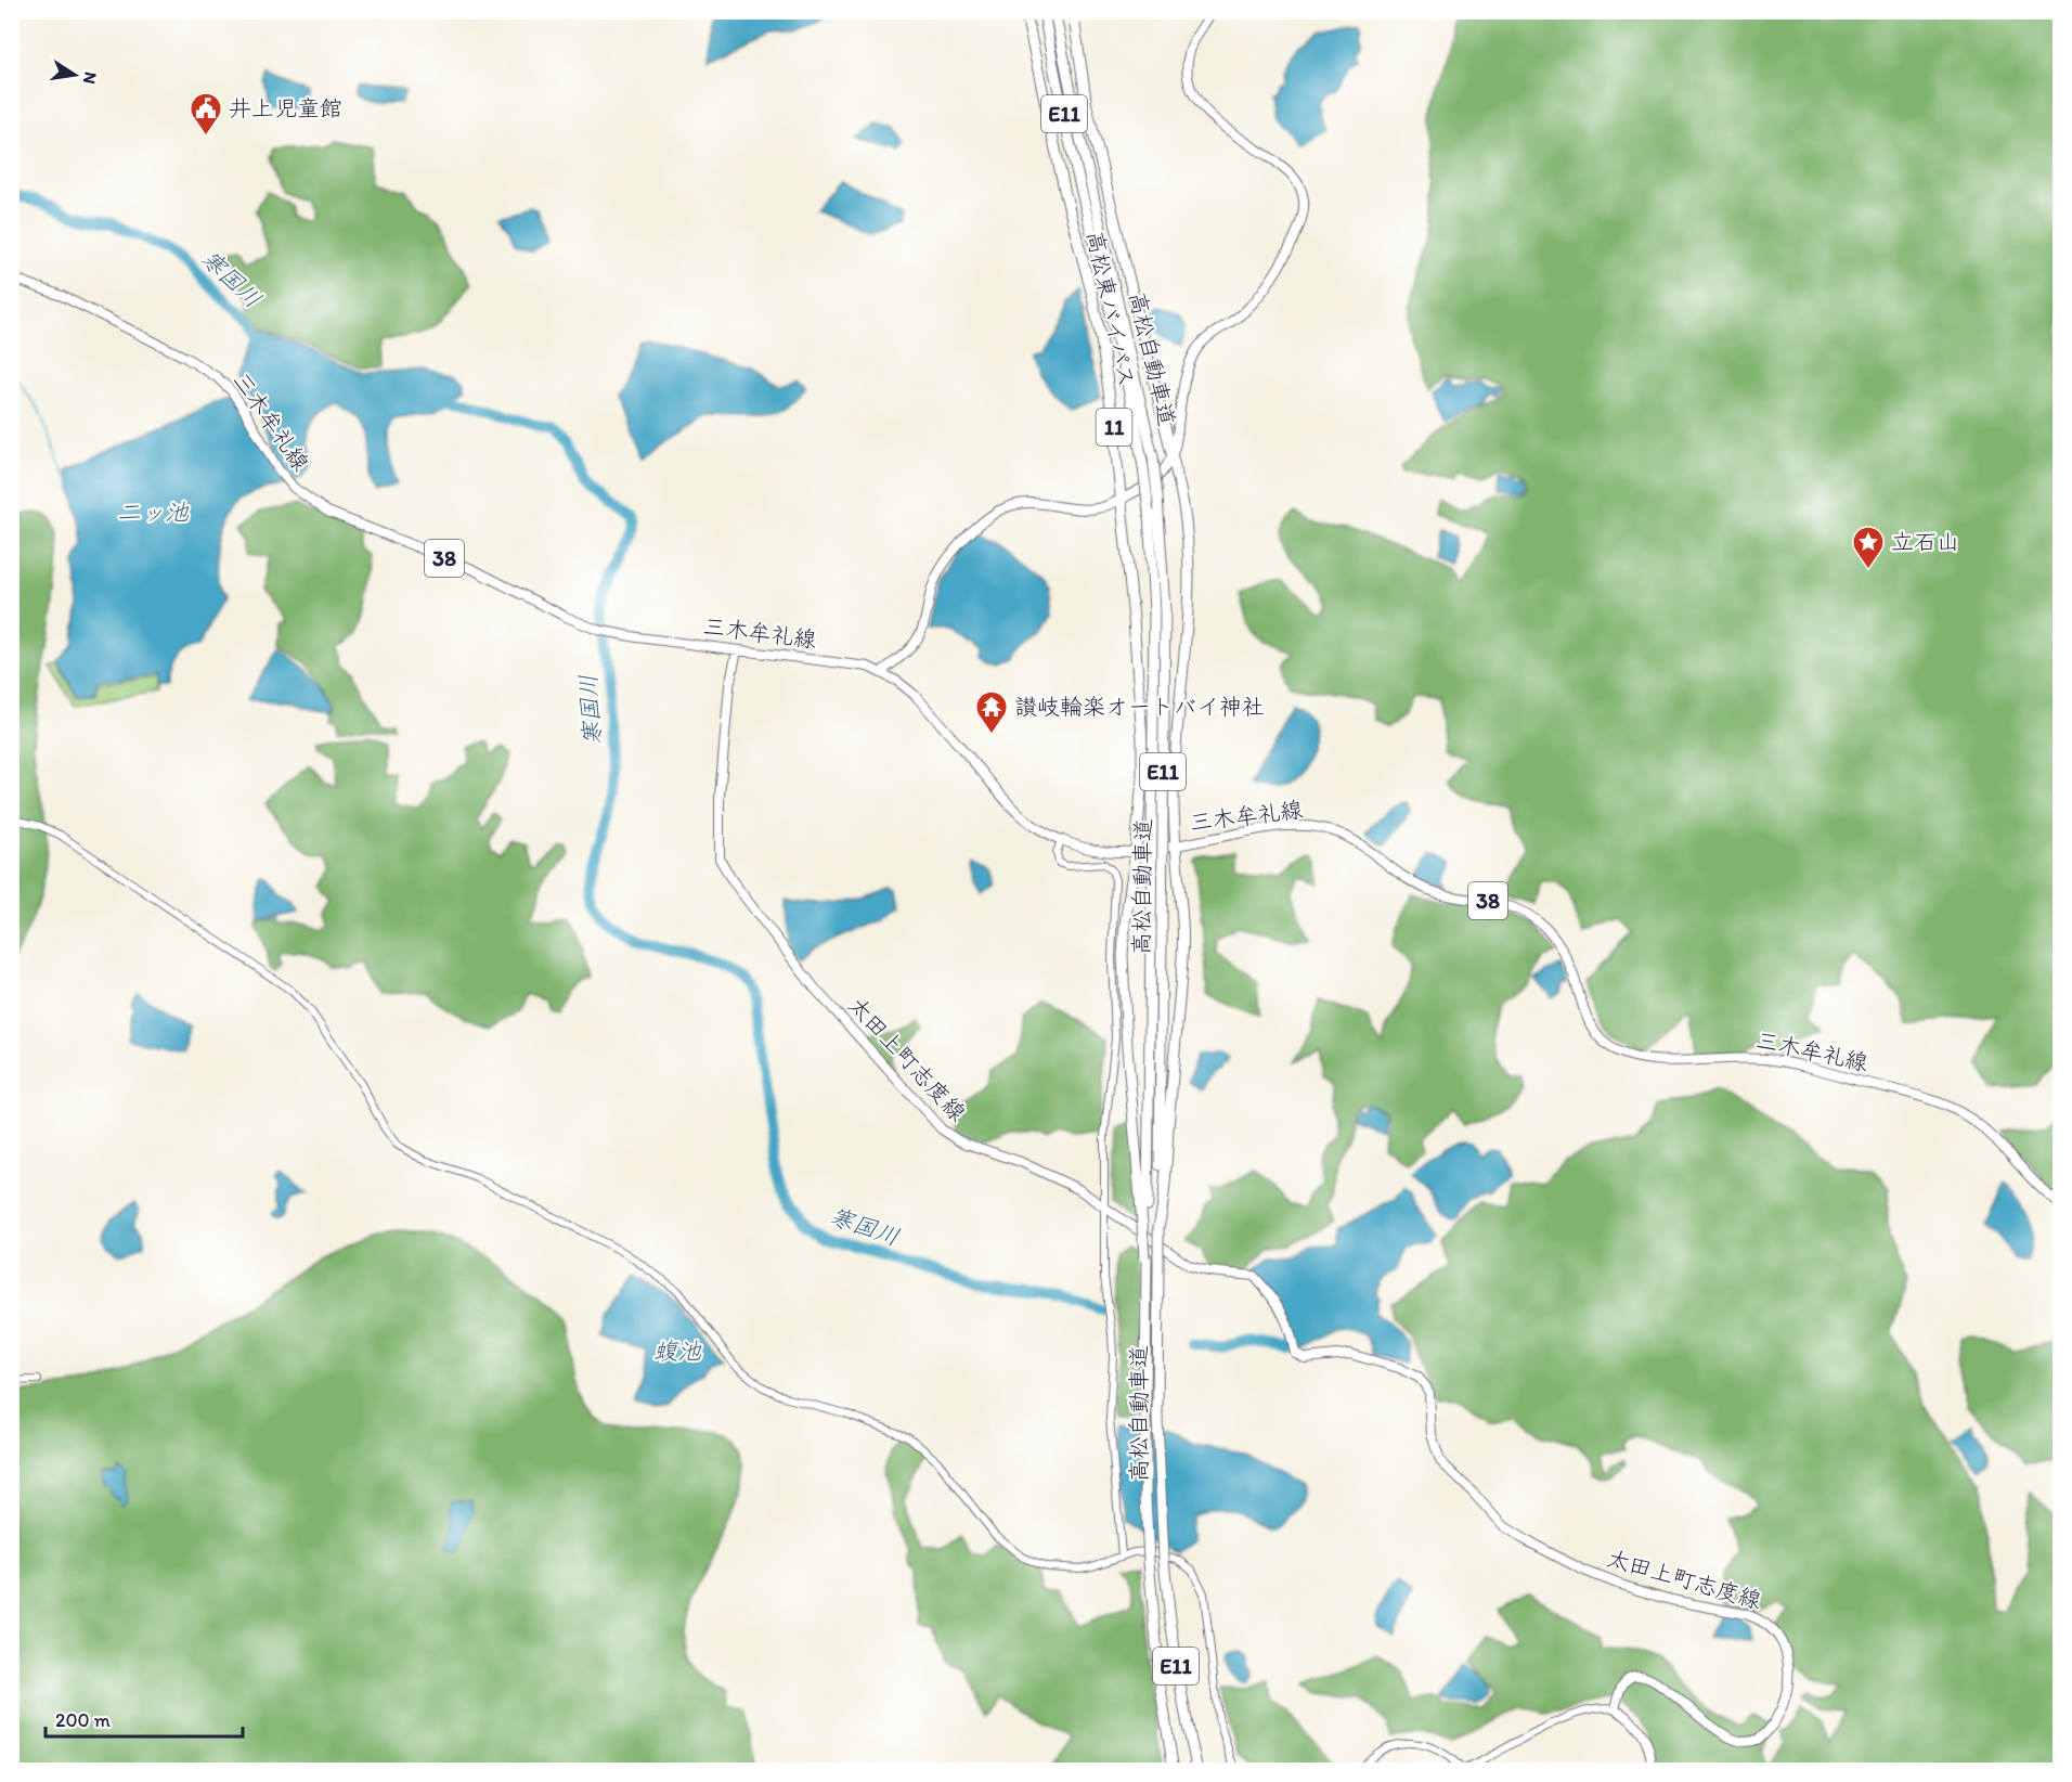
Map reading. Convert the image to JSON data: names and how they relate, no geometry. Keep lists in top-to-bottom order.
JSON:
{
  "streets": {
    "highway": [
      "E11",
      "高松東バイパス",
      "高松自動車道",
      "11"
    ],
    "main road": ["三木牟礼線", "38", "太田上町志度線"]
  },
  "crossings": [
    ["高松東バイパス", "高松自動車道"],
    ["高松東バイパス", "三木牟礼線"],
    ["三木牟礼線", "太田上町志度線"]
  ],
  "water": ["寒国川", "二ッ池", "蝮池"],
  "places": {
    "public building": ["井上児童館"],
    "place": ["立石山"],
    "temple": ["讃岐輪楽オートバイ神社"]
  },
  "scale_bar": "200 m",
  "north": "right"
}
